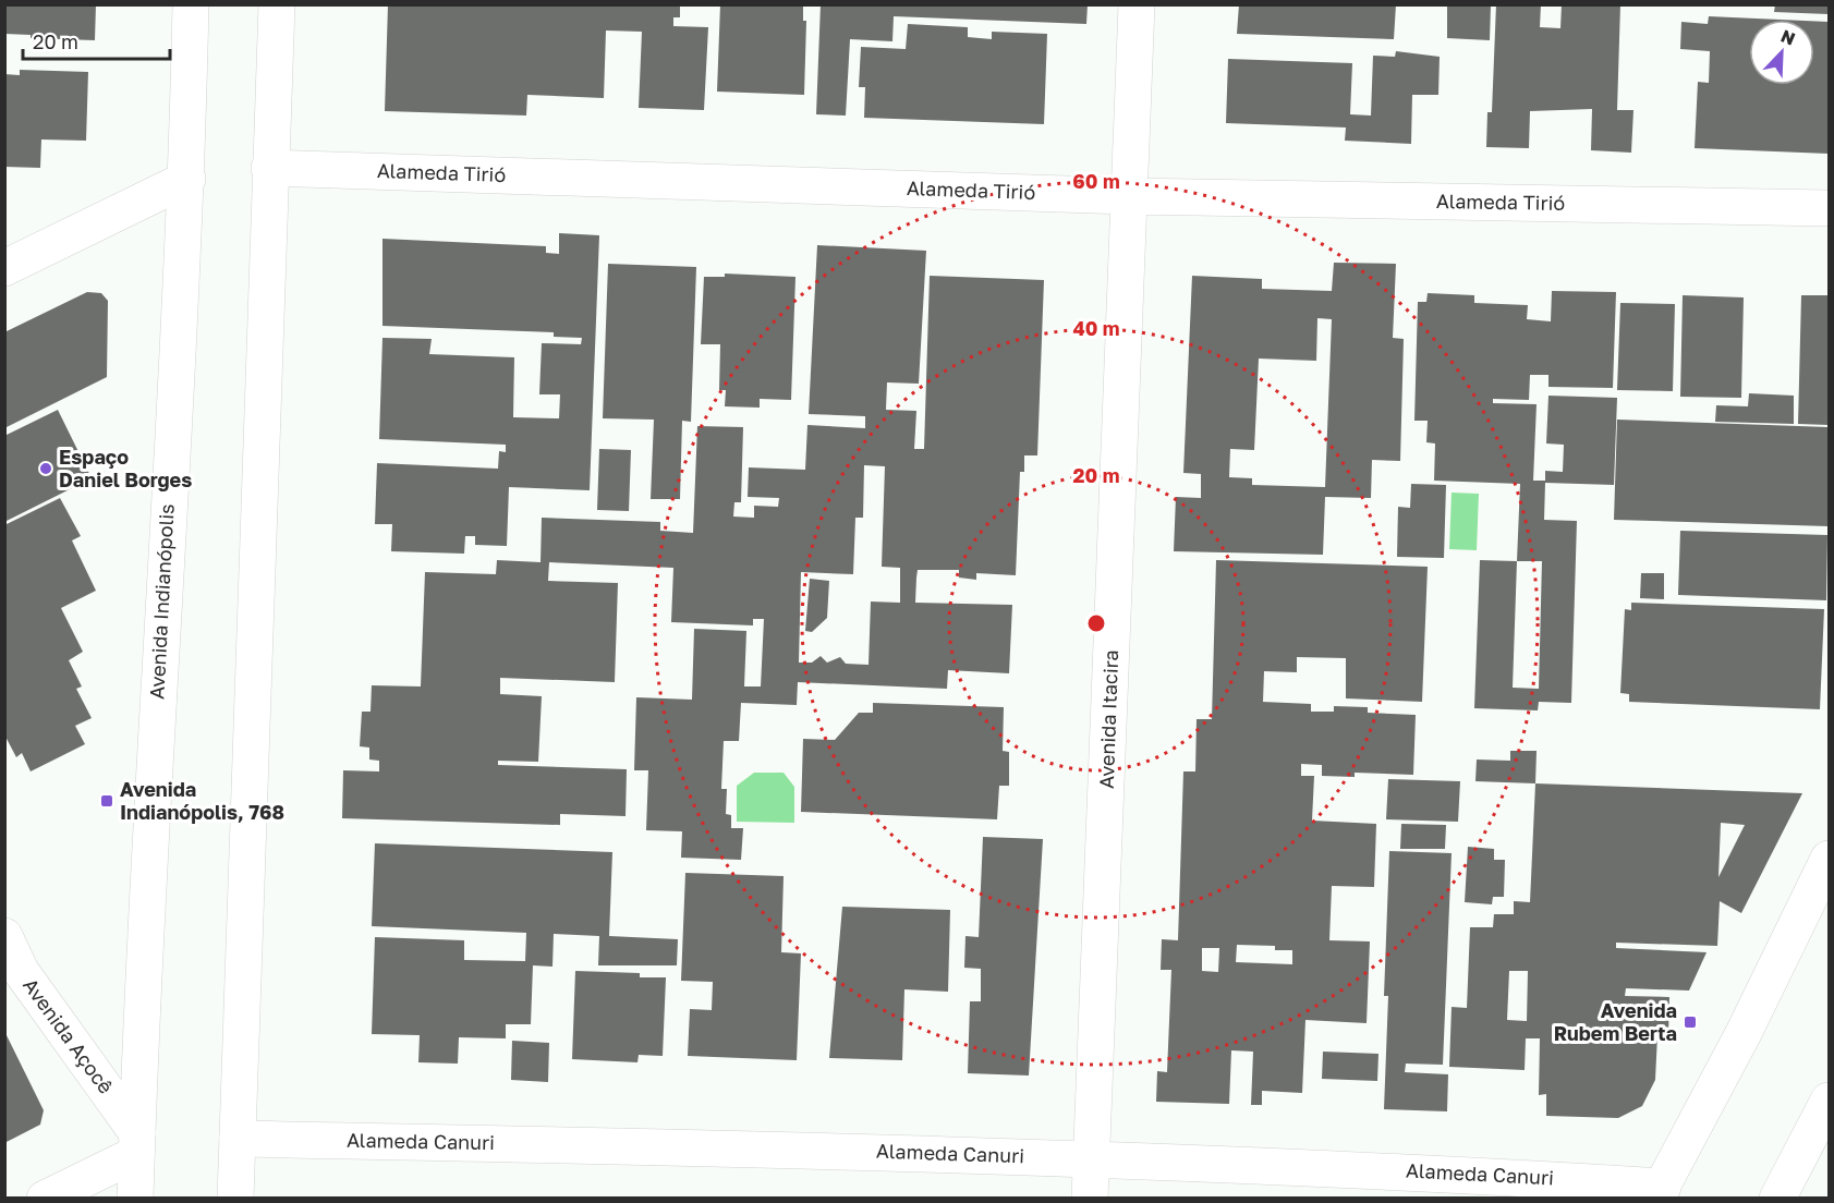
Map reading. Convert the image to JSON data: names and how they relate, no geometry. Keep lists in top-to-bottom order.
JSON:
{
  "streets": {
    "main road": [
      "Alameda Tirió",
      "Avenida Indianópolis",
      "Avenida Itacira",
      "Avenida Açocê",
      "Alameda Canuri"
    ]
  },
  "crossings": [
    ["Alameda Tirió", "Avenida Itacira"],
    ["Avenida Indianópolis", "Avenida Açocê"],
    ["Avenida Itacira", "Alameda Canuri"]
  ],
  "places": {
    "other": ["Espaço Daniel Borges"],
    "transit": ["Avenida Indianópolis, 768", "Avenida Rubem Berta"]
  },
  "scale_bar": "20 m",
  "north": "top right",
  "rings": ["60 m", "40 m", "20 m"]
}
